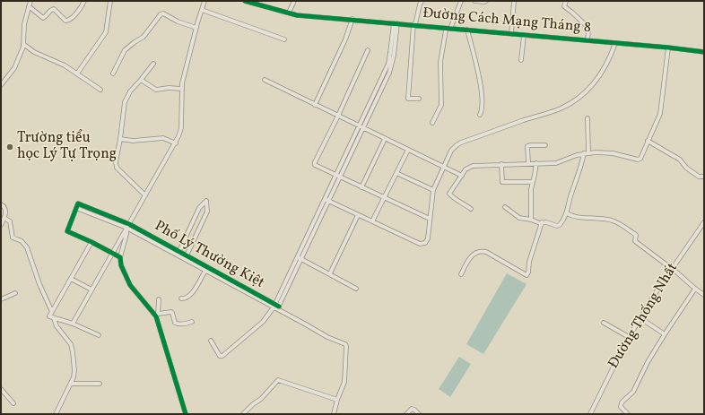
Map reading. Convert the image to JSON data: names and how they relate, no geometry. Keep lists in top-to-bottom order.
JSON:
{
  "streets": {
    "street": ["Đường Cách Mạng Tháng 8", "Phố Lý Thường Kiệt", "Đường Thống Nhất"]
  },
  "places": ["Trường tiểu học Lý Tự Trọng"]
}
